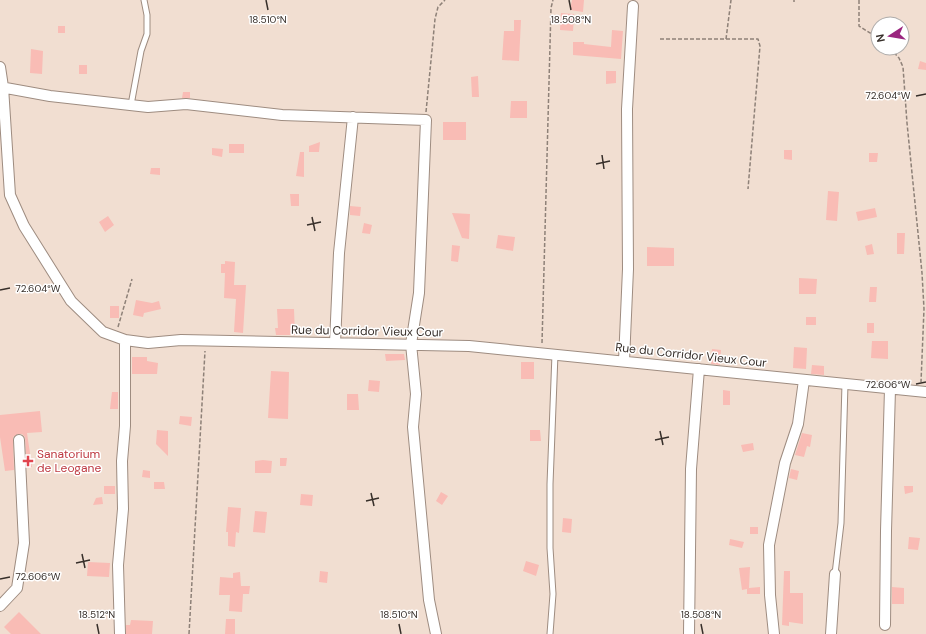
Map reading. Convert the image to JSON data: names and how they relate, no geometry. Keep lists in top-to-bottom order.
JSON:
{
  "streets": {
    "street": ["Rue du Corridor Vieux Cour"]
  },
  "places": {
    "health": ["Sanatorium de Leogane"]
  },
  "north": "left",
  "coordinates": [
    "18.510°N",
    "18.508°N",
    "72.604°W",
    "72.606°W",
    "18.512°N"
  ]
}
